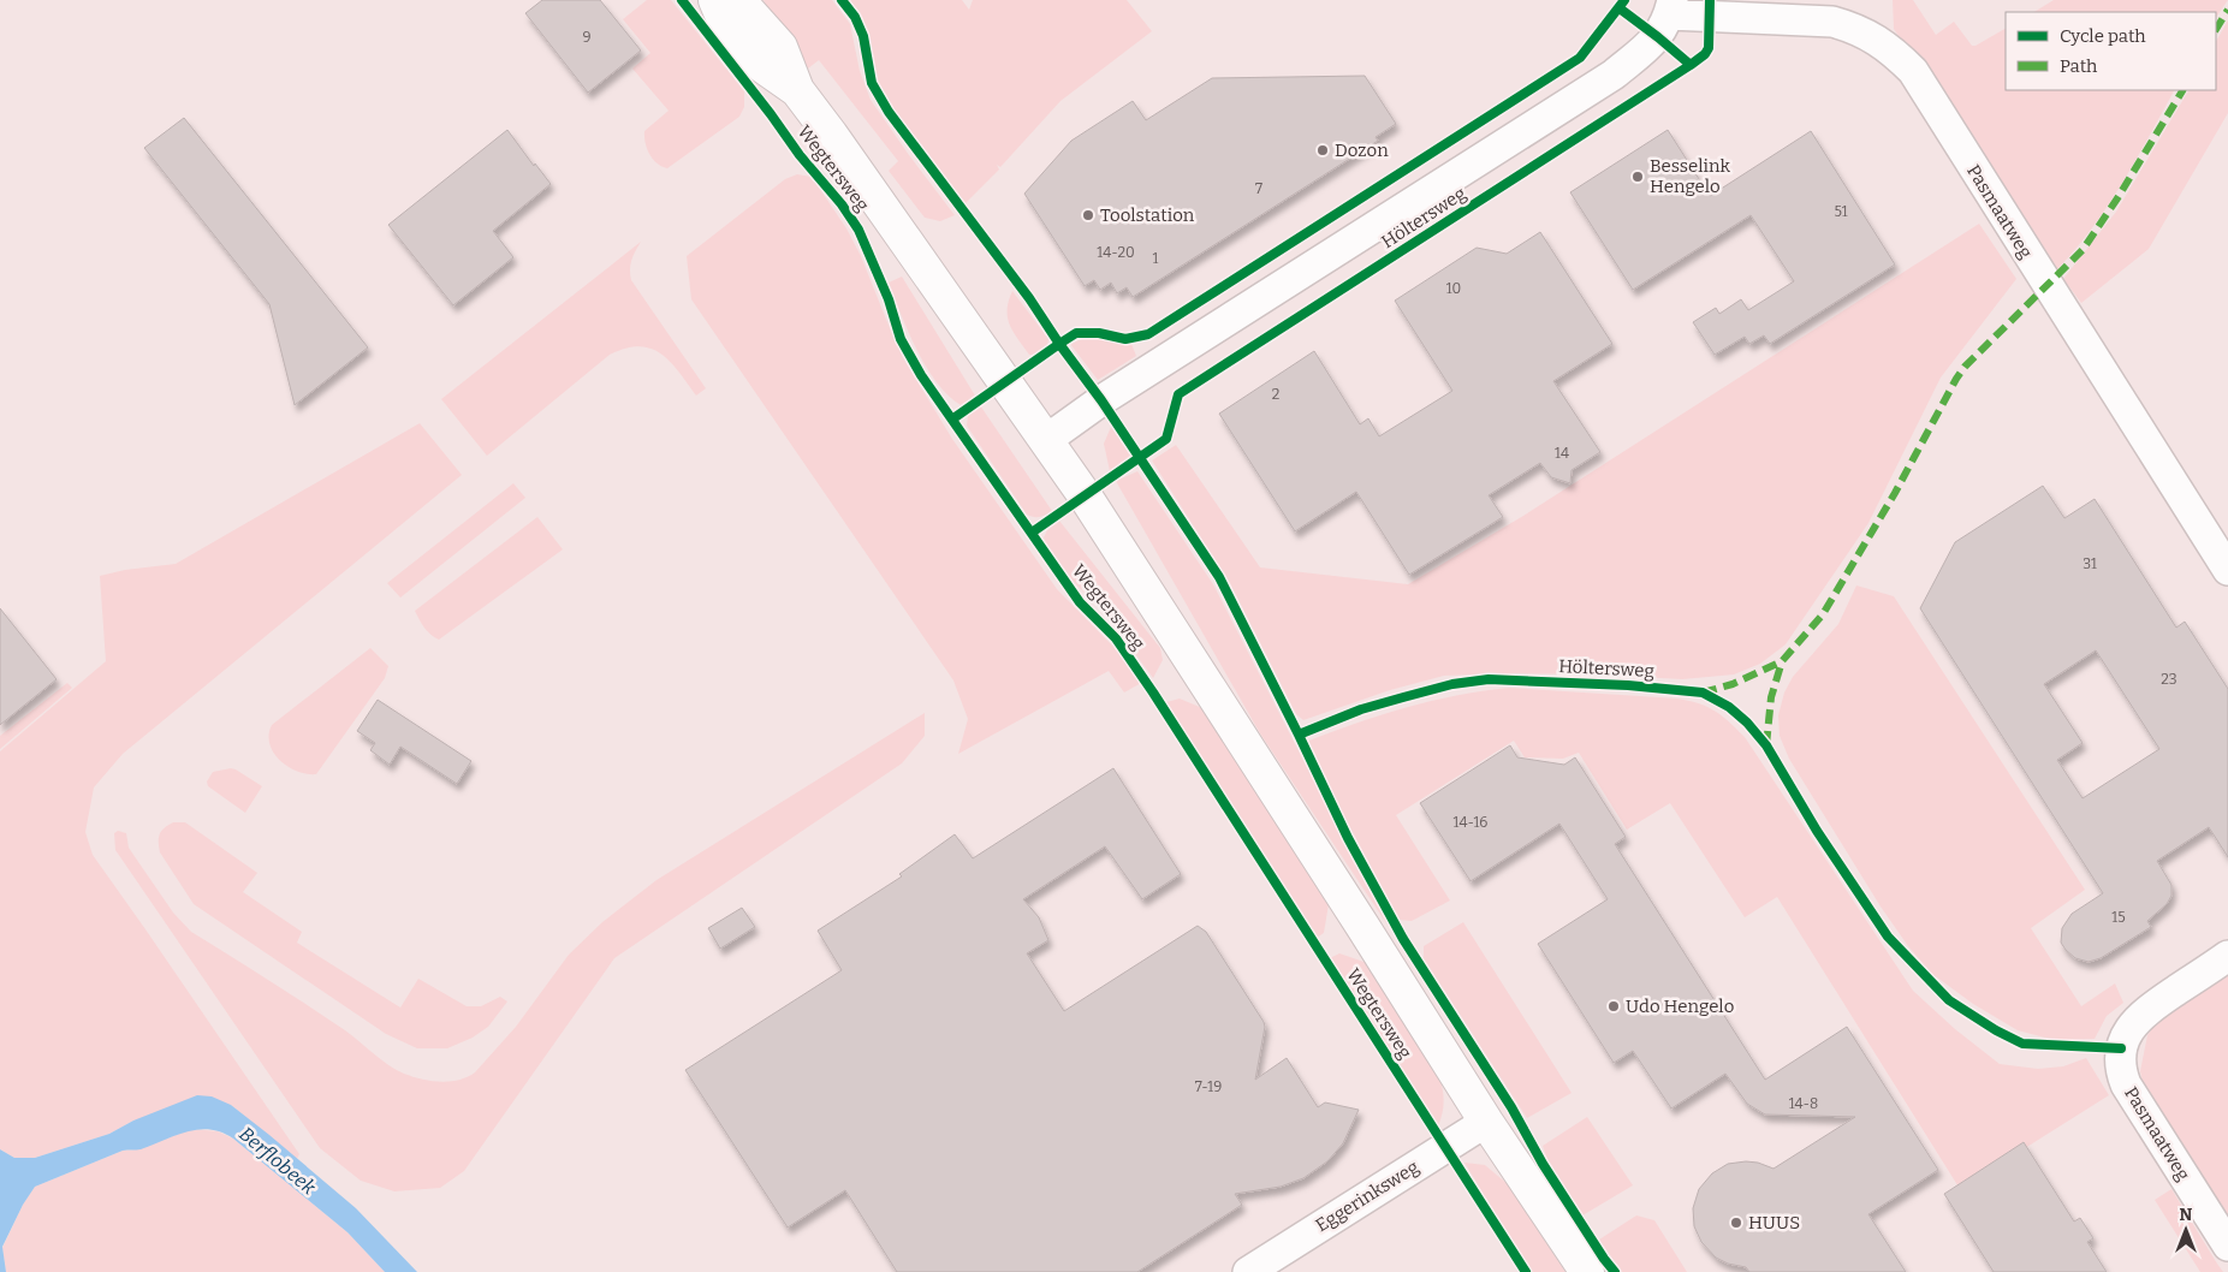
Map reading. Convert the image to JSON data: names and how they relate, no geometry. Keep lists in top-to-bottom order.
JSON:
{
  "streets": {
    "street": [
      "Wegtersweg",
      "Pasmaatweg",
      "Höltersweg",
      "Eggerinksweg"
    ]
  },
  "crossings": [
    ["Wegtersweg", "Höltersweg"],
    ["Wegtersweg", "Eggerinksweg"],
    ["Pasmaatweg", "Höltersweg"]
  ],
  "water": ["Berflobeek"],
  "places": [
    "Dozon",
    "Besselink Hengelo",
    "Toolstation",
    "Udo Hengelo",
    "HUUS"
  ],
  "house_numbers": [
    "9",
    "7",
    "51",
    "14-20",
    "1",
    "10",
    "2",
    "14",
    "31",
    "23",
    "14-16",
    "15",
    "7-19",
    "14-8"
  ],
  "legend": ["Cycle path", "Path"],
  "north": "top"
}
